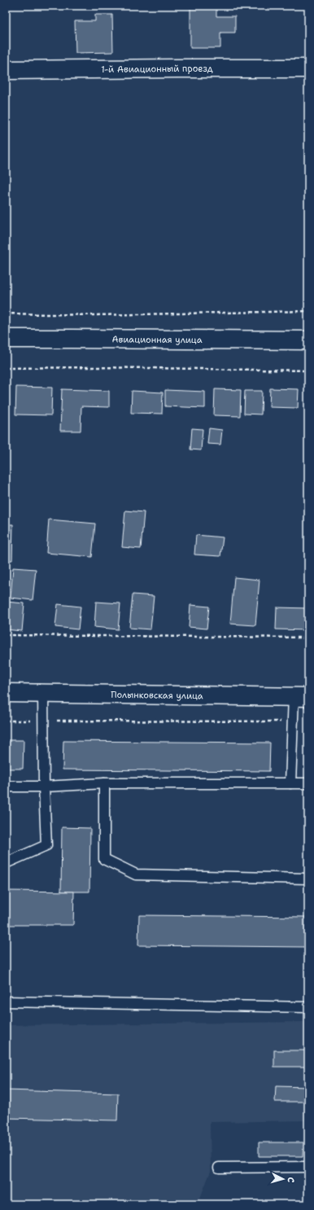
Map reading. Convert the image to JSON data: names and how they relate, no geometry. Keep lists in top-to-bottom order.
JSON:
{
  "streets": {
    "street": ["1-й Авиационный проезд", "Авиационная улица", "Полынковская улица"]
  },
  "north": "right"
}
